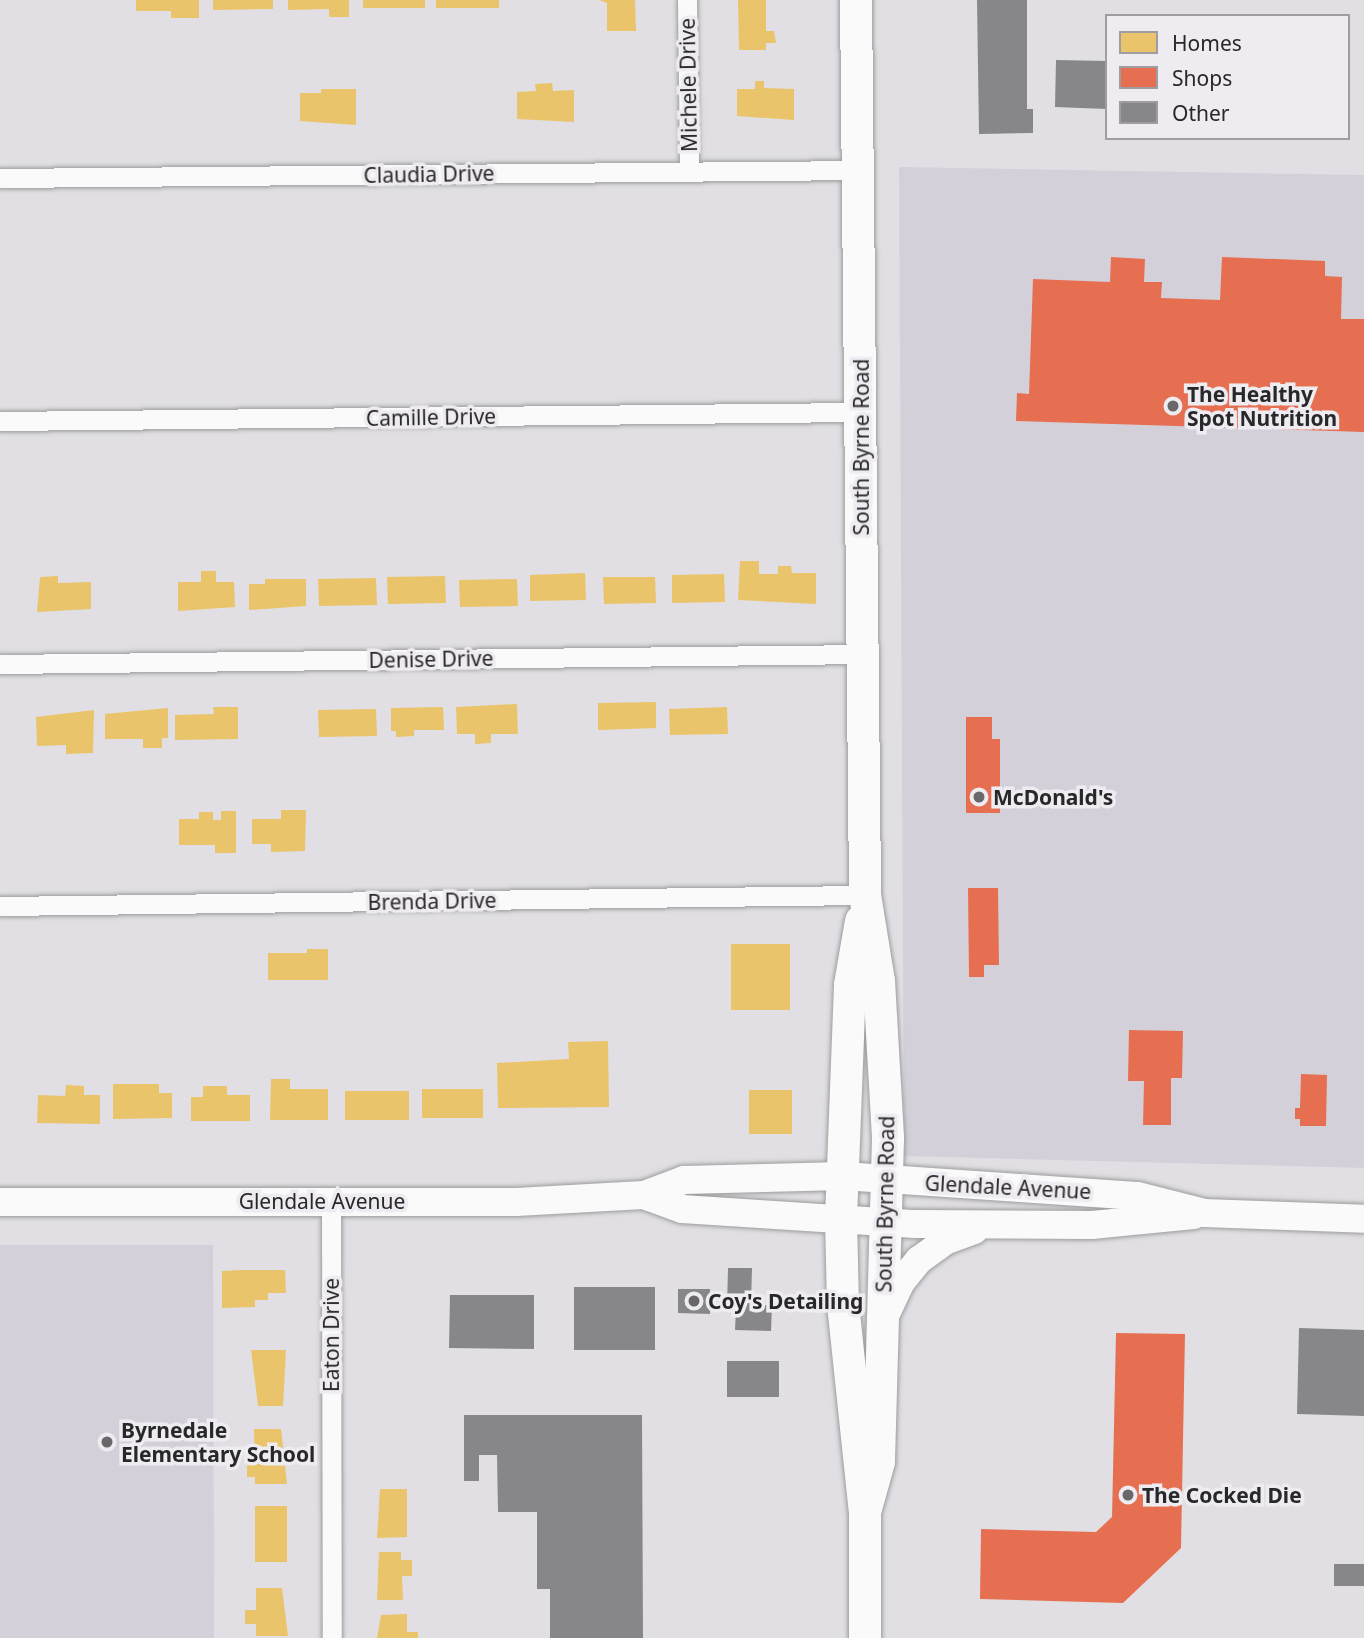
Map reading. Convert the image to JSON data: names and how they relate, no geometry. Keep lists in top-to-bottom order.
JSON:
{
  "streets": {
    "main road": ["South Byrne Road", "Glendale Avenue"],
    "street": [
      "Michele Drive",
      "Claudia Drive",
      "Camille Drive",
      "Denise Drive",
      "Brenda Drive",
      "Eaton Drive"
    ]
  },
  "crossings": [
    ["Michele Drive", "Claudia Drive"],
    ["Claudia Drive", "South Byrne Road"],
    ["Camille Drive", "South Byrne Road"],
    ["South Byrne Road", "Denise Drive"],
    ["South Byrne Road", "Brenda Drive"],
    ["South Byrne Road", "Glendale Avenue"],
    ["Glendale Avenue", "Eaton Drive"]
  ],
  "places": [
    "The Healthy Spot Nutrition",
    "McDonald's",
    "Coy's Detailing",
    "Byrnedale Elementary School",
    "The Cocked Die"
  ],
  "legend": ["Homes", "Shops", "Other"]
}
